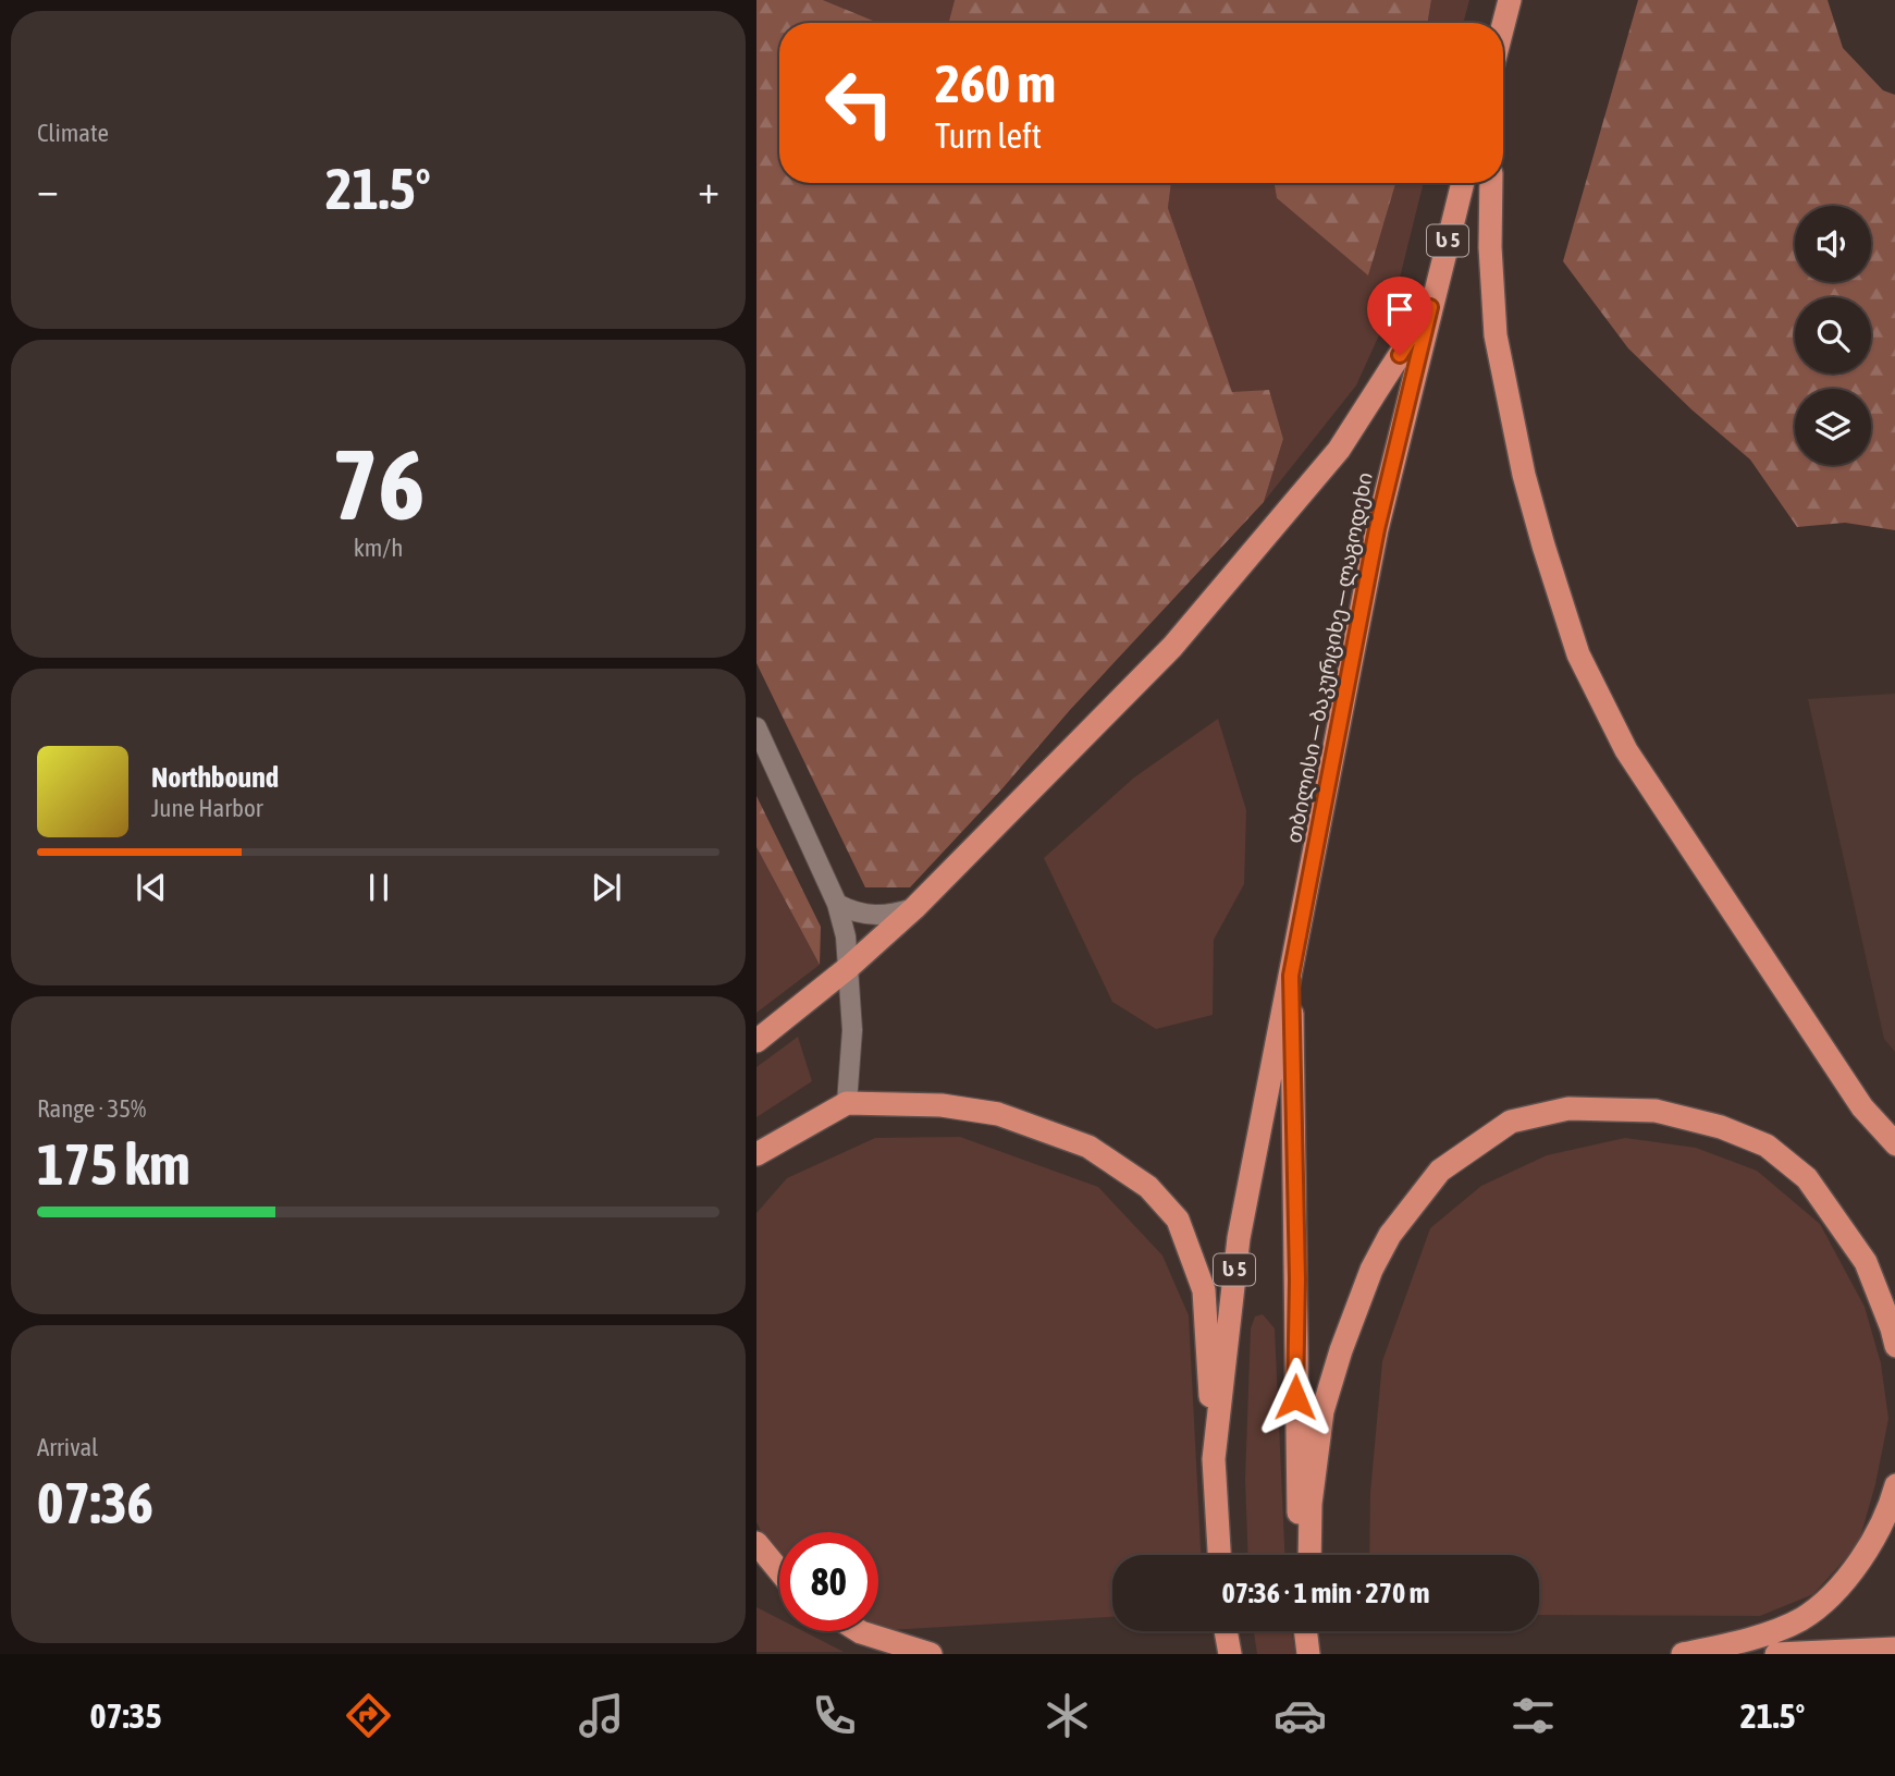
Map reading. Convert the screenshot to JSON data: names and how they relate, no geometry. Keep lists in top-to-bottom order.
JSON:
{
  "streets": {
    "highway": ["ს 5", "თბილისი — ბაკურციხე — ლაგოდეხი"]
  },
  "page": {
    "tile": [
      "Climate",
      ["76", "km/h"],
      ["Range · 35%", "175 km"],
      ["Arrival", "07:36"]
    ],
    "turn": ["260 m", "Turn left"],
    "heat": ["−", "21.5°", "+"],
    "song": ["Northbound", "June Harbor"],
    "limit": "80",
    "trip": "07:36 · 1 min · 270 m",
    "tabs": ["07:35", "21.5°"]
  }
}
